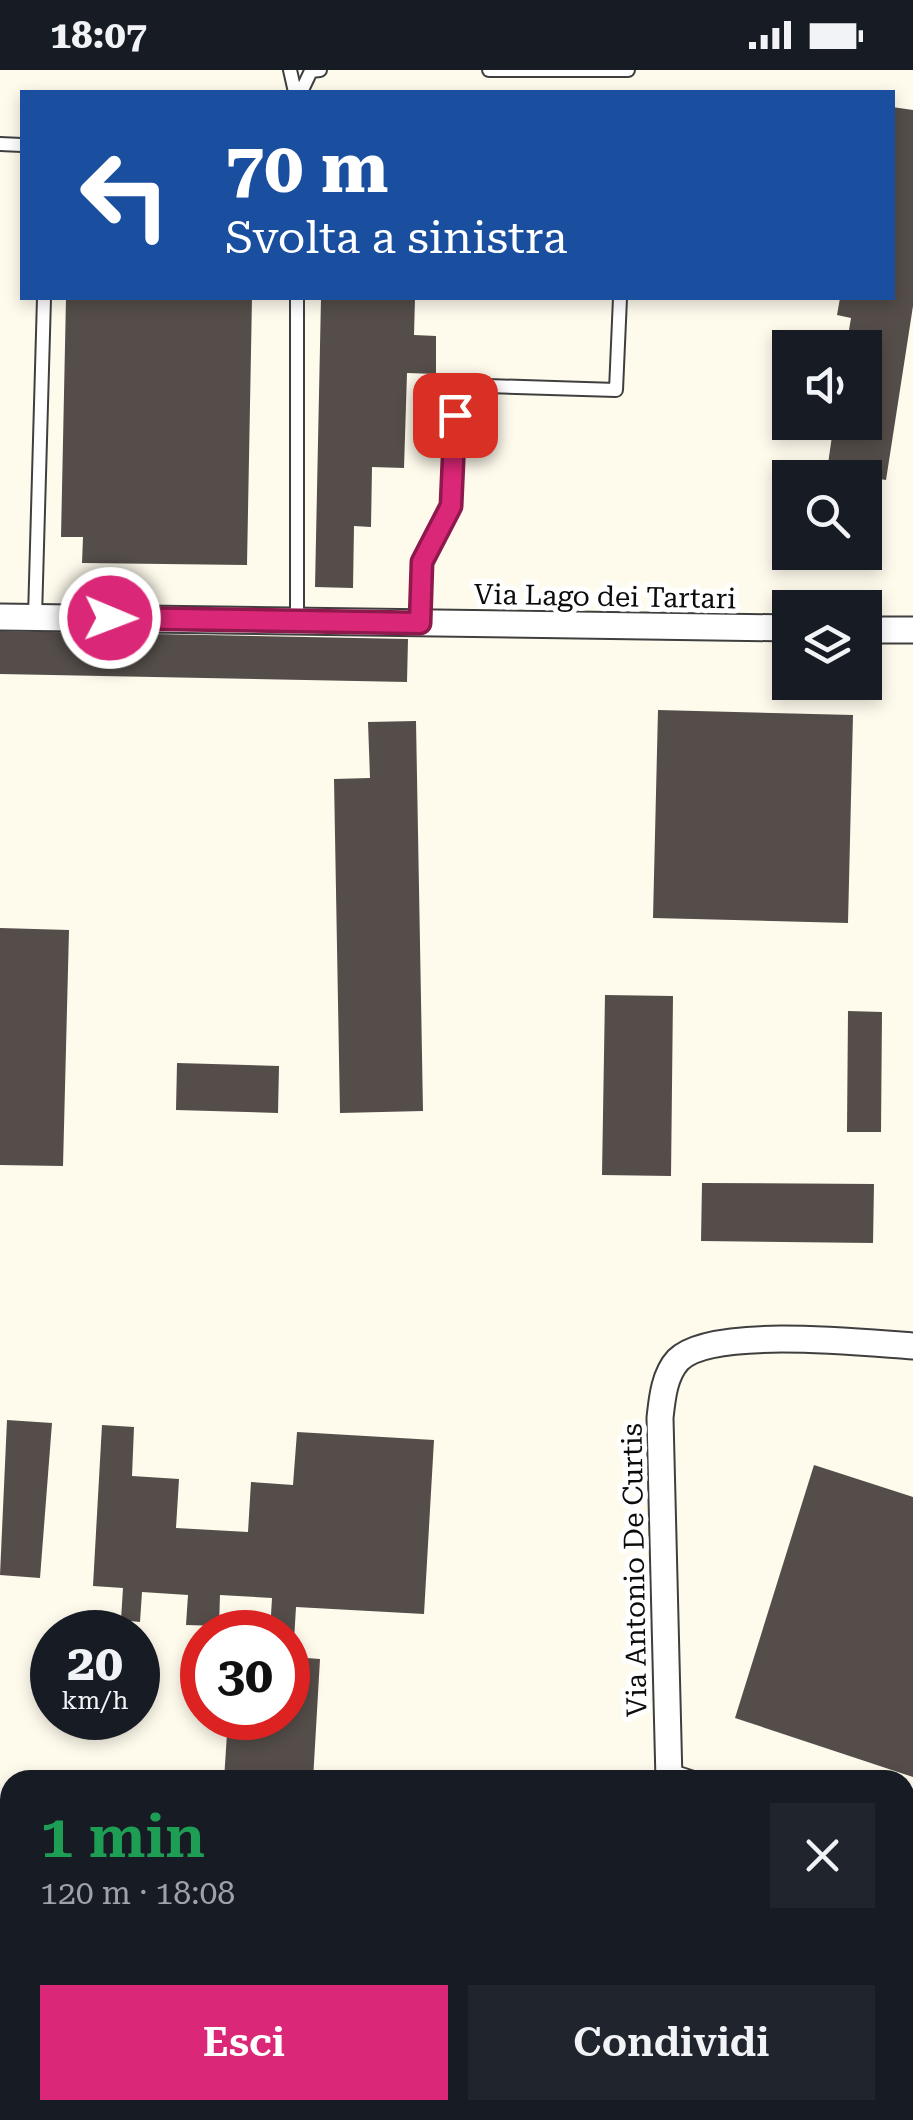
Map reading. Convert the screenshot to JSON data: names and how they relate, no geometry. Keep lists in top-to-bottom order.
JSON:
{
  "streets": {
    "street": ["Via Lago dei Tartari", "Via Antonio De Curtis"]
  },
  "page": {
    "status": "18:07",
    "turn": ["70 m", "Svolta a sinistra"],
    "speed": "20 km/h",
    "limit": "30",
    "heading": ["1 min", "120 m · 18:08"],
    "buttons": ["Esci", "Condividi"]
  }
}
